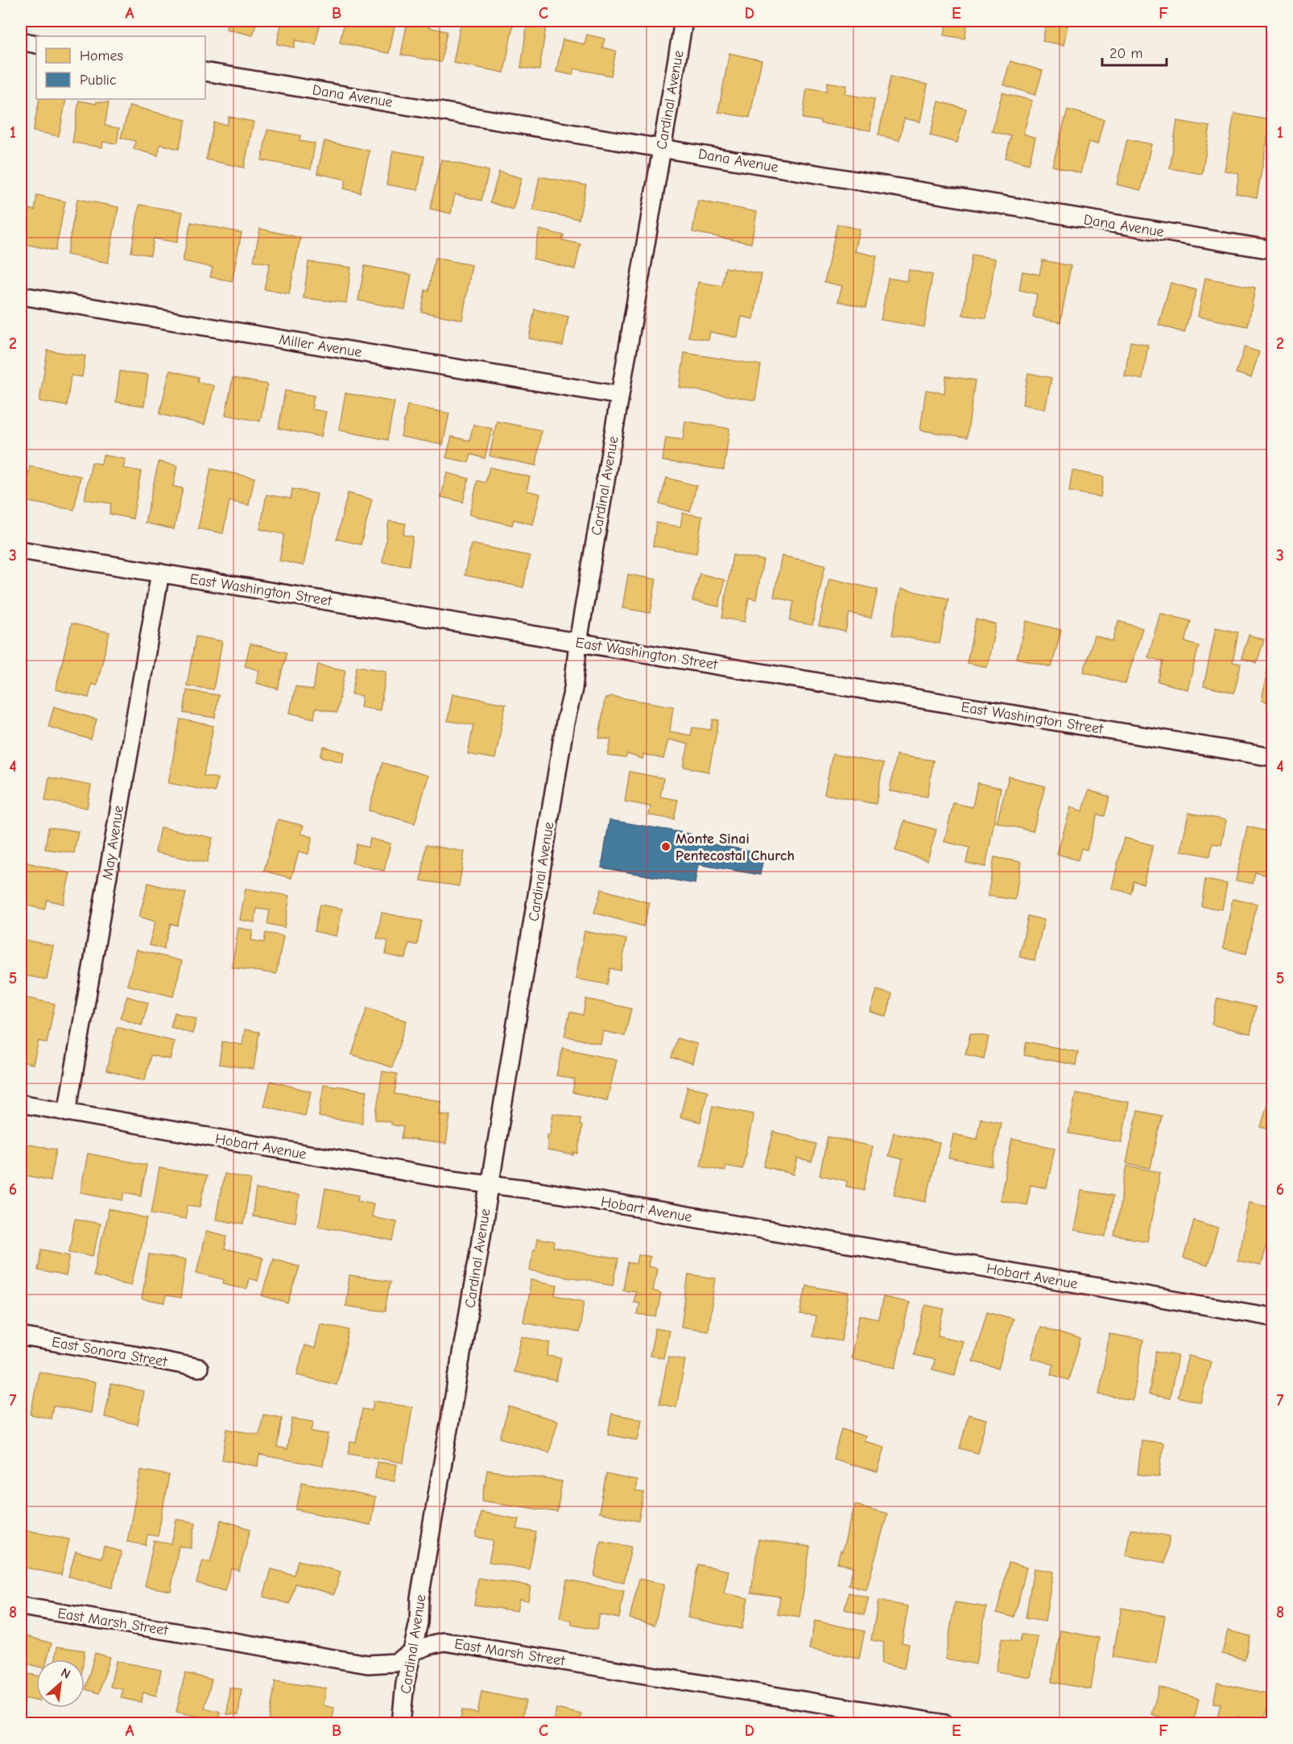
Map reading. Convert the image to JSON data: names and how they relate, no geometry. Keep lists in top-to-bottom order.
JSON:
{
  "streets": {
    "street": [
      "Dana Avenue",
      "Cardinal Avenue",
      "Miller Avenue",
      "East Washington Street",
      "May Avenue",
      "Hobart Avenue",
      "East Sonora Street",
      "East Marsh Street"
    ]
  },
  "crossings": [
    ["Dana Avenue", "Cardinal Avenue"],
    ["Cardinal Avenue", "Miller Avenue"],
    ["Cardinal Avenue", "East Washington Street"],
    ["Cardinal Avenue", "Hobart Avenue"],
    ["Cardinal Avenue", "East Marsh Street"],
    ["East Washington Street", "May Avenue"],
    ["May Avenue", "Hobart Avenue"]
  ],
  "places": ["Monte Sinai Pentecostal Church"],
  "legend": ["Homes", "Public"],
  "scale_bar": "20 m",
  "north": "top right",
  "grid": {
    "columns": [
      "A",
      "B",
      "C",
      "D",
      "E",
      "F"
    ],
    "rows": [
      "1",
      "2",
      "3",
      "4",
      "5",
      "6",
      "7",
      "8"
    ]
  }
}
